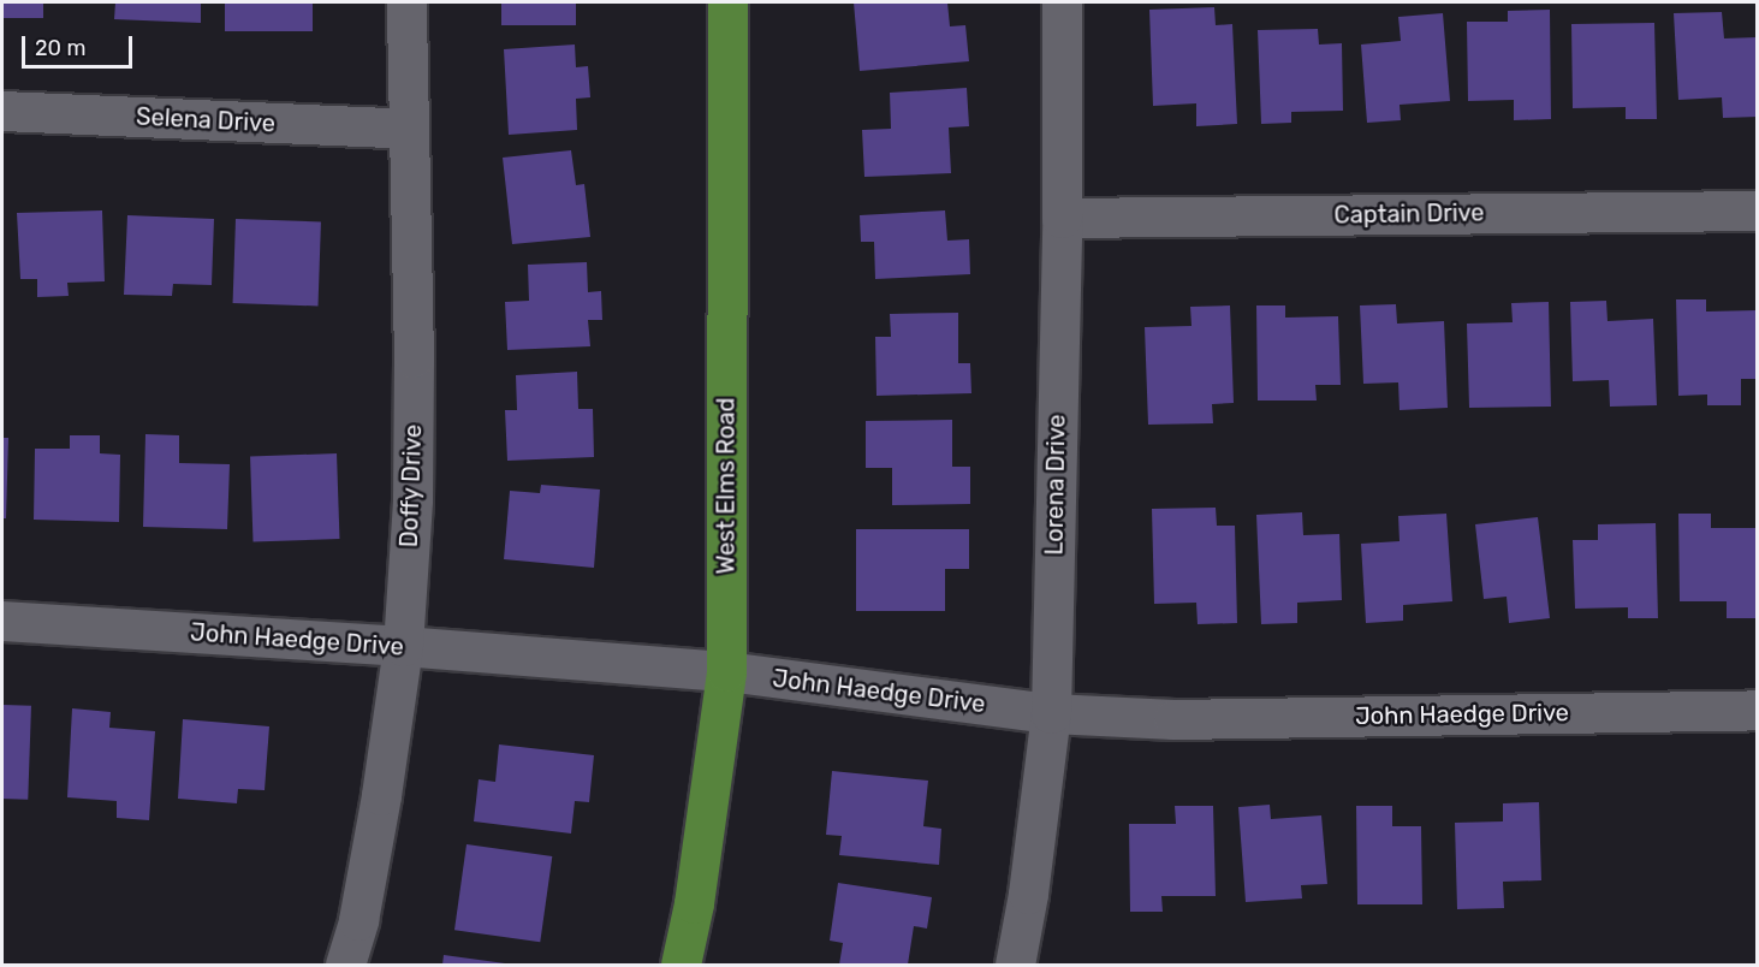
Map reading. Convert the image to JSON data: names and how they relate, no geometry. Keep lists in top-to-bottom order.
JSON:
{
  "streets": {
    "main road": ["West Elms Road"],
    "street": [
      "Selena Drive",
      "Captain Drive",
      "Lorena Drive",
      "Doffy Drive",
      "John Haedge Drive"
    ]
  },
  "crossings": [
    ["Selena Drive", "Doffy Drive"],
    ["Captain Drive", "Lorena Drive"],
    ["Lorena Drive", "John Haedge Drive"],
    ["Doffy Drive", "John Haedge Drive"],
    ["West Elms Road", "John Haedge Drive"]
  ],
  "scale_bar": "20 m"
}
